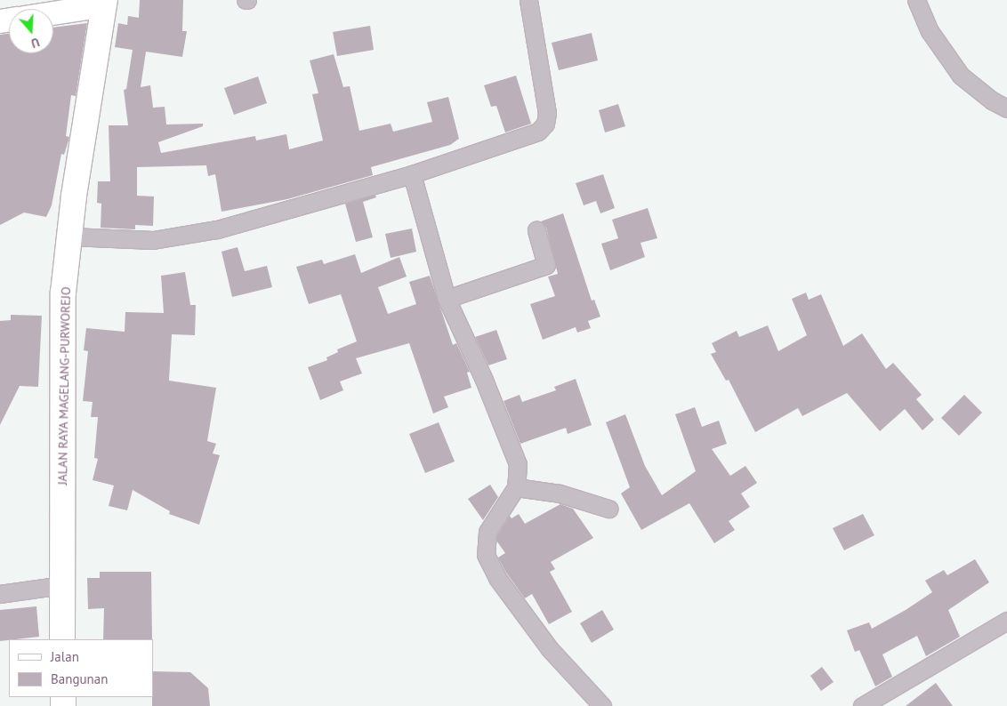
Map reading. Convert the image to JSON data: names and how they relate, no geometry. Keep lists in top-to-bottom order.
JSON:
{
  "streets": {
    "main road": ["JALAN RAYA MAGELANG-PURWOREJO"]
  },
  "legend": ["Jalan", "Bangunan"],
  "north": "bottom"
}
